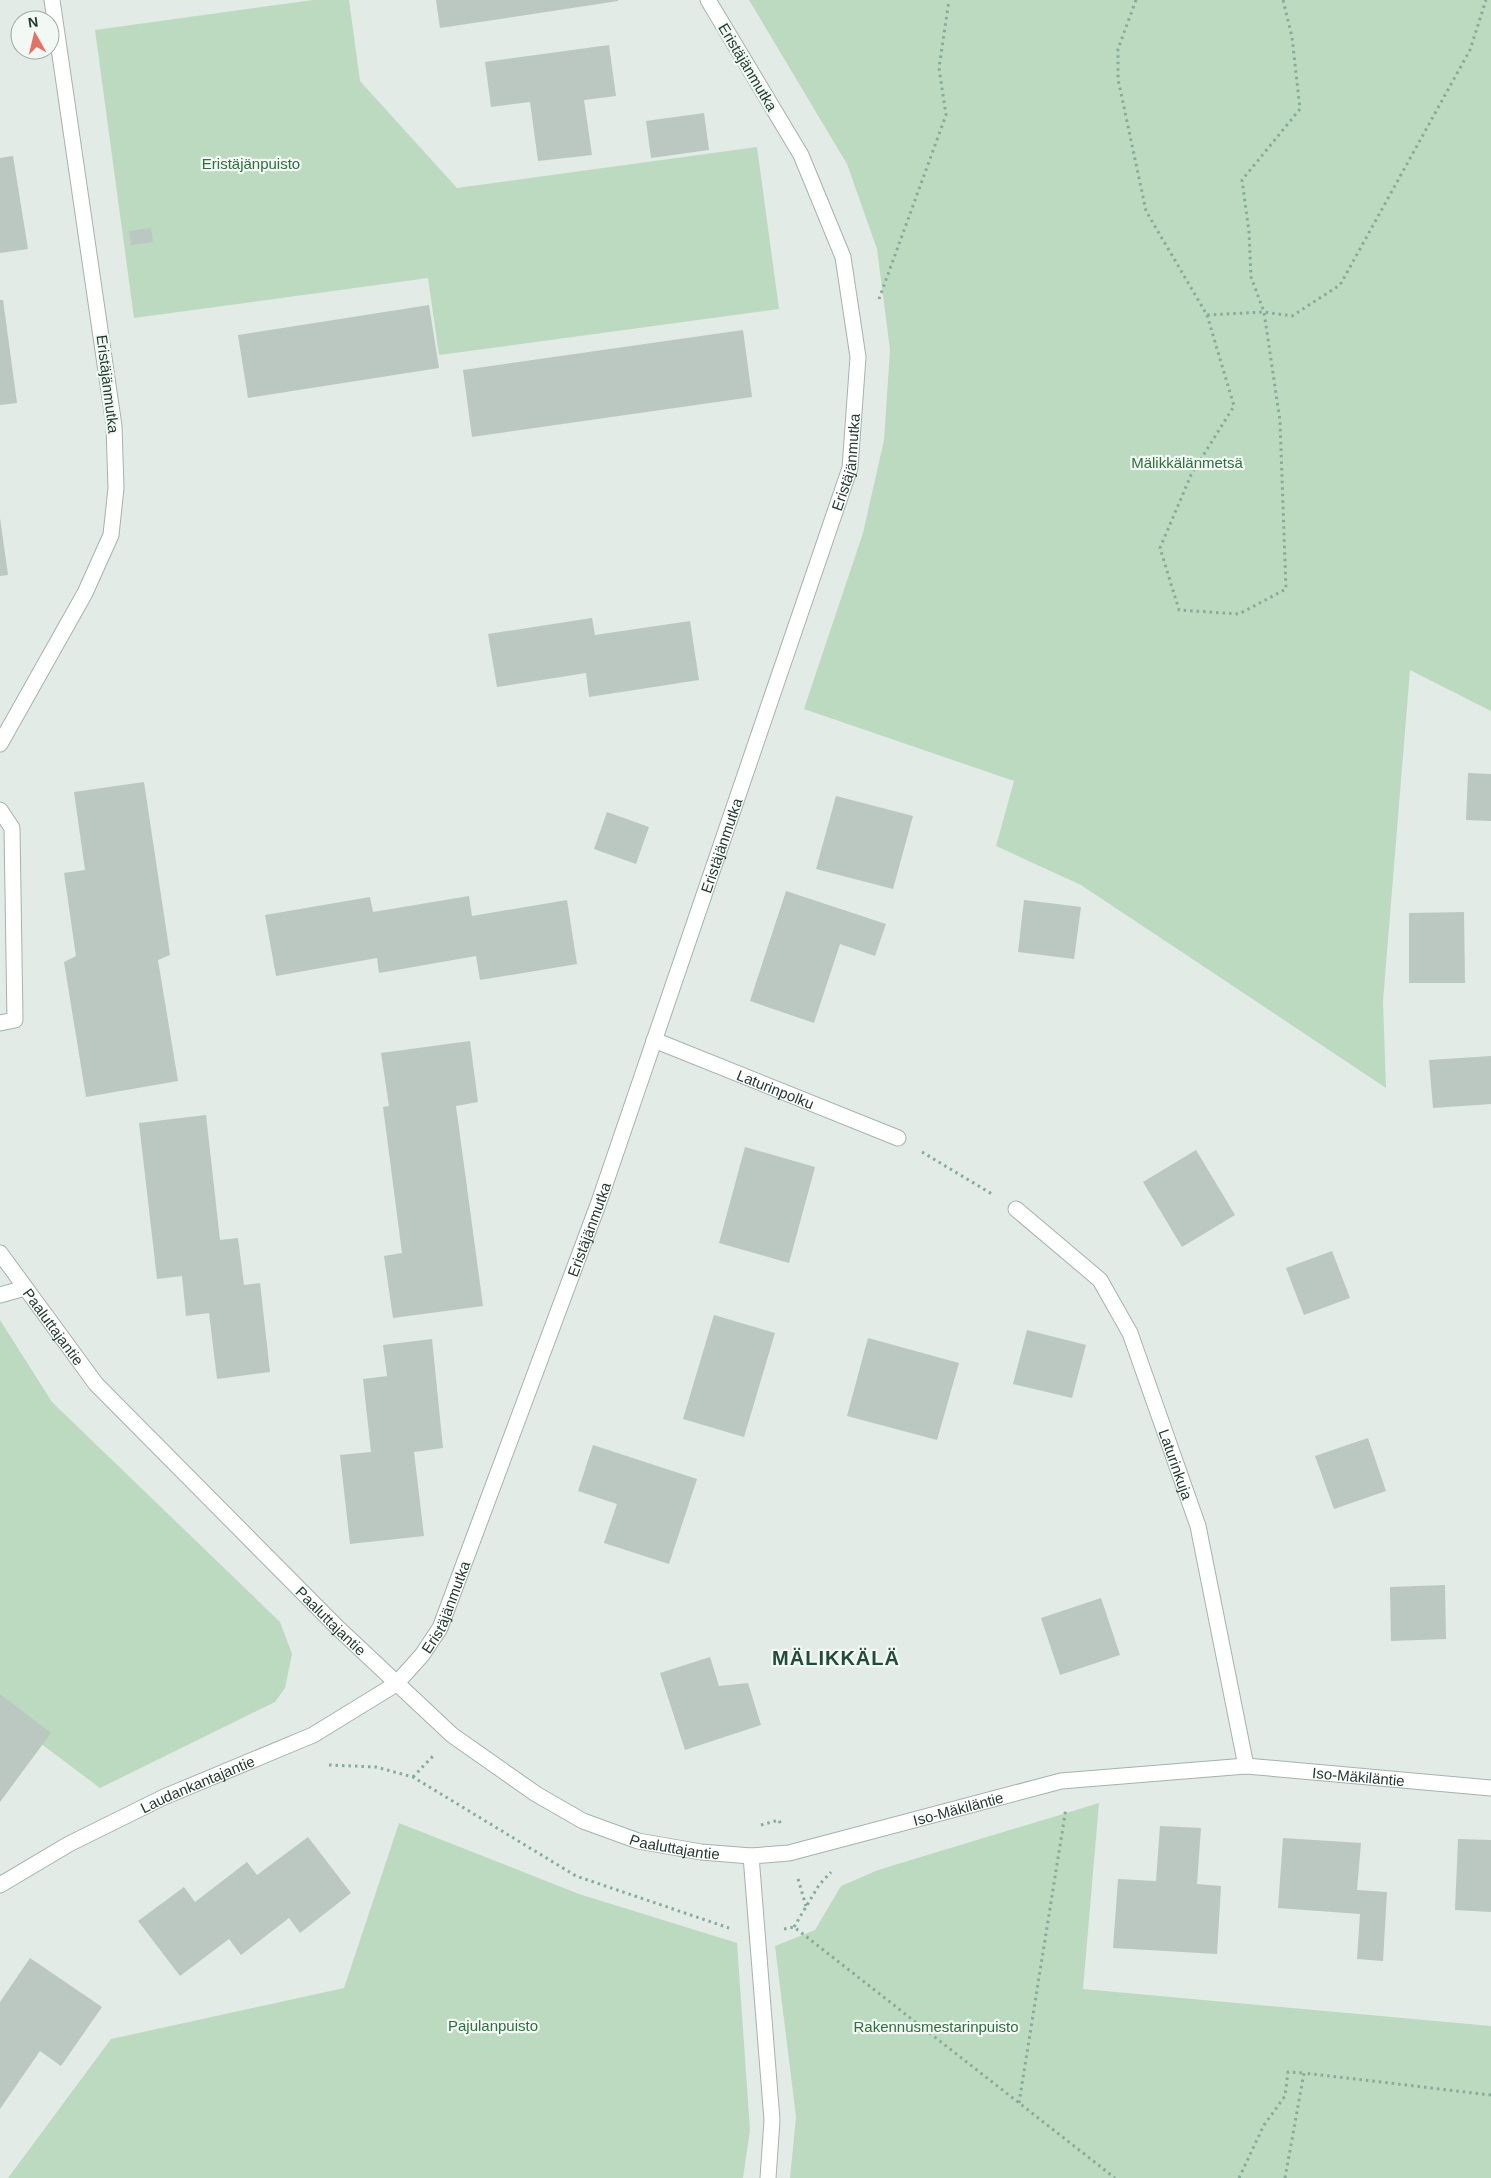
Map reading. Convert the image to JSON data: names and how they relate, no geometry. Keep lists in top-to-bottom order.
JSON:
{
  "streets": {
    "street": [
      "Eristäjänmutka",
      "Laturinpolku",
      "Paaluttajantie",
      "Laturinkuja",
      "Iso-Mäkiläntie",
      "Laudankantajantie"
    ]
  },
  "crossings": [
    ["Eristäjänmutka", "Laturinpolku"],
    ["Eristäjänmutka", "Paaluttajantie"],
    ["Eristäjänmutka", "Laudankantajantie"],
    ["Paaluttajantie", "Iso-Mäkiläntie"],
    ["Paaluttajantie", "Laudankantajantie"],
    ["Laturinkuja", "Iso-Mäkiläntie"]
  ],
  "districts": ["MÄLIKKÄLÄ"],
  "parks": [
    "Eristäjänpuisto",
    "Mälikkälänmetsä",
    "Pajulanpuisto",
    "Rakennusmestarinpuisto"
  ],
  "north": "top"
}
